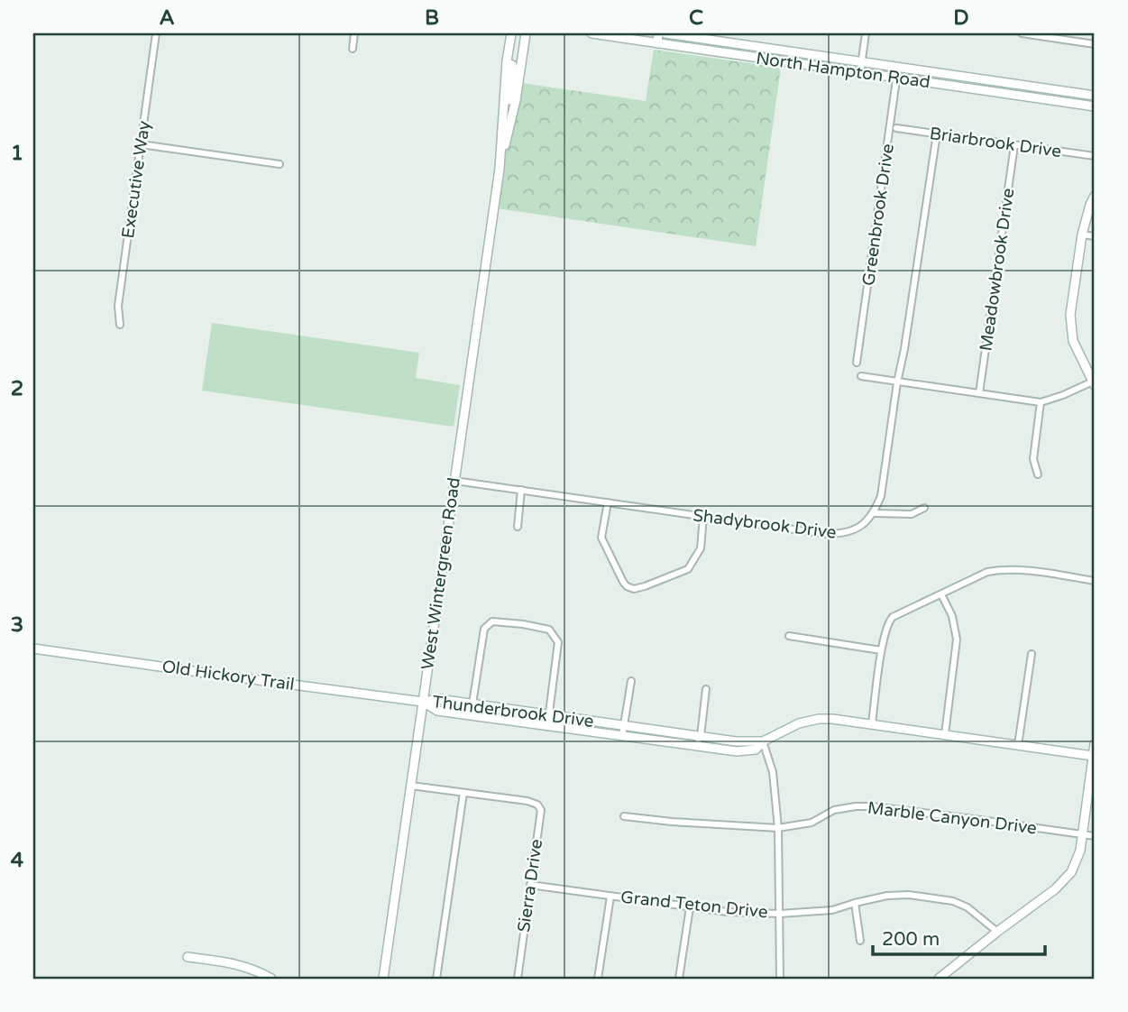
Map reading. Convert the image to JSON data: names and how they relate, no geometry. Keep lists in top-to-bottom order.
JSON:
{
  "streets": {
    "main road": [
      "North Hampton Road",
      "West Wintergreen Road",
      "Old Hickory Trail",
      "Thunderbrook Drive"
    ],
    "street": [
      "Briarbrook Drive",
      "Executive Way",
      "Greenbrook Drive",
      "Meadowbrook Drive",
      "Shadybrook Drive",
      "Marble Canyon Drive",
      "Sierra Drive",
      "Grand Teton Drive"
    ]
  },
  "crossings": [
    ["North Hampton Road", "Greenbrook Drive"],
    ["Briarbrook Drive", "Meadowbrook Drive"],
    ["Shadybrook Drive", "West Wintergreen Road"],
    ["West Wintergreen Road", "Old Hickory Trail"],
    ["West Wintergreen Road", "Thunderbrook Drive"],
    ["Old Hickory Trail", "Thunderbrook Drive"],
    ["Sierra Drive", "Grand Teton Drive"]
  ],
  "scale_bar": "200 m",
  "grid": {
    "columns": [
      "A",
      "B",
      "C",
      "D"
    ],
    "rows": [
      "1",
      "2",
      "3",
      "4"
    ]
  }
}
